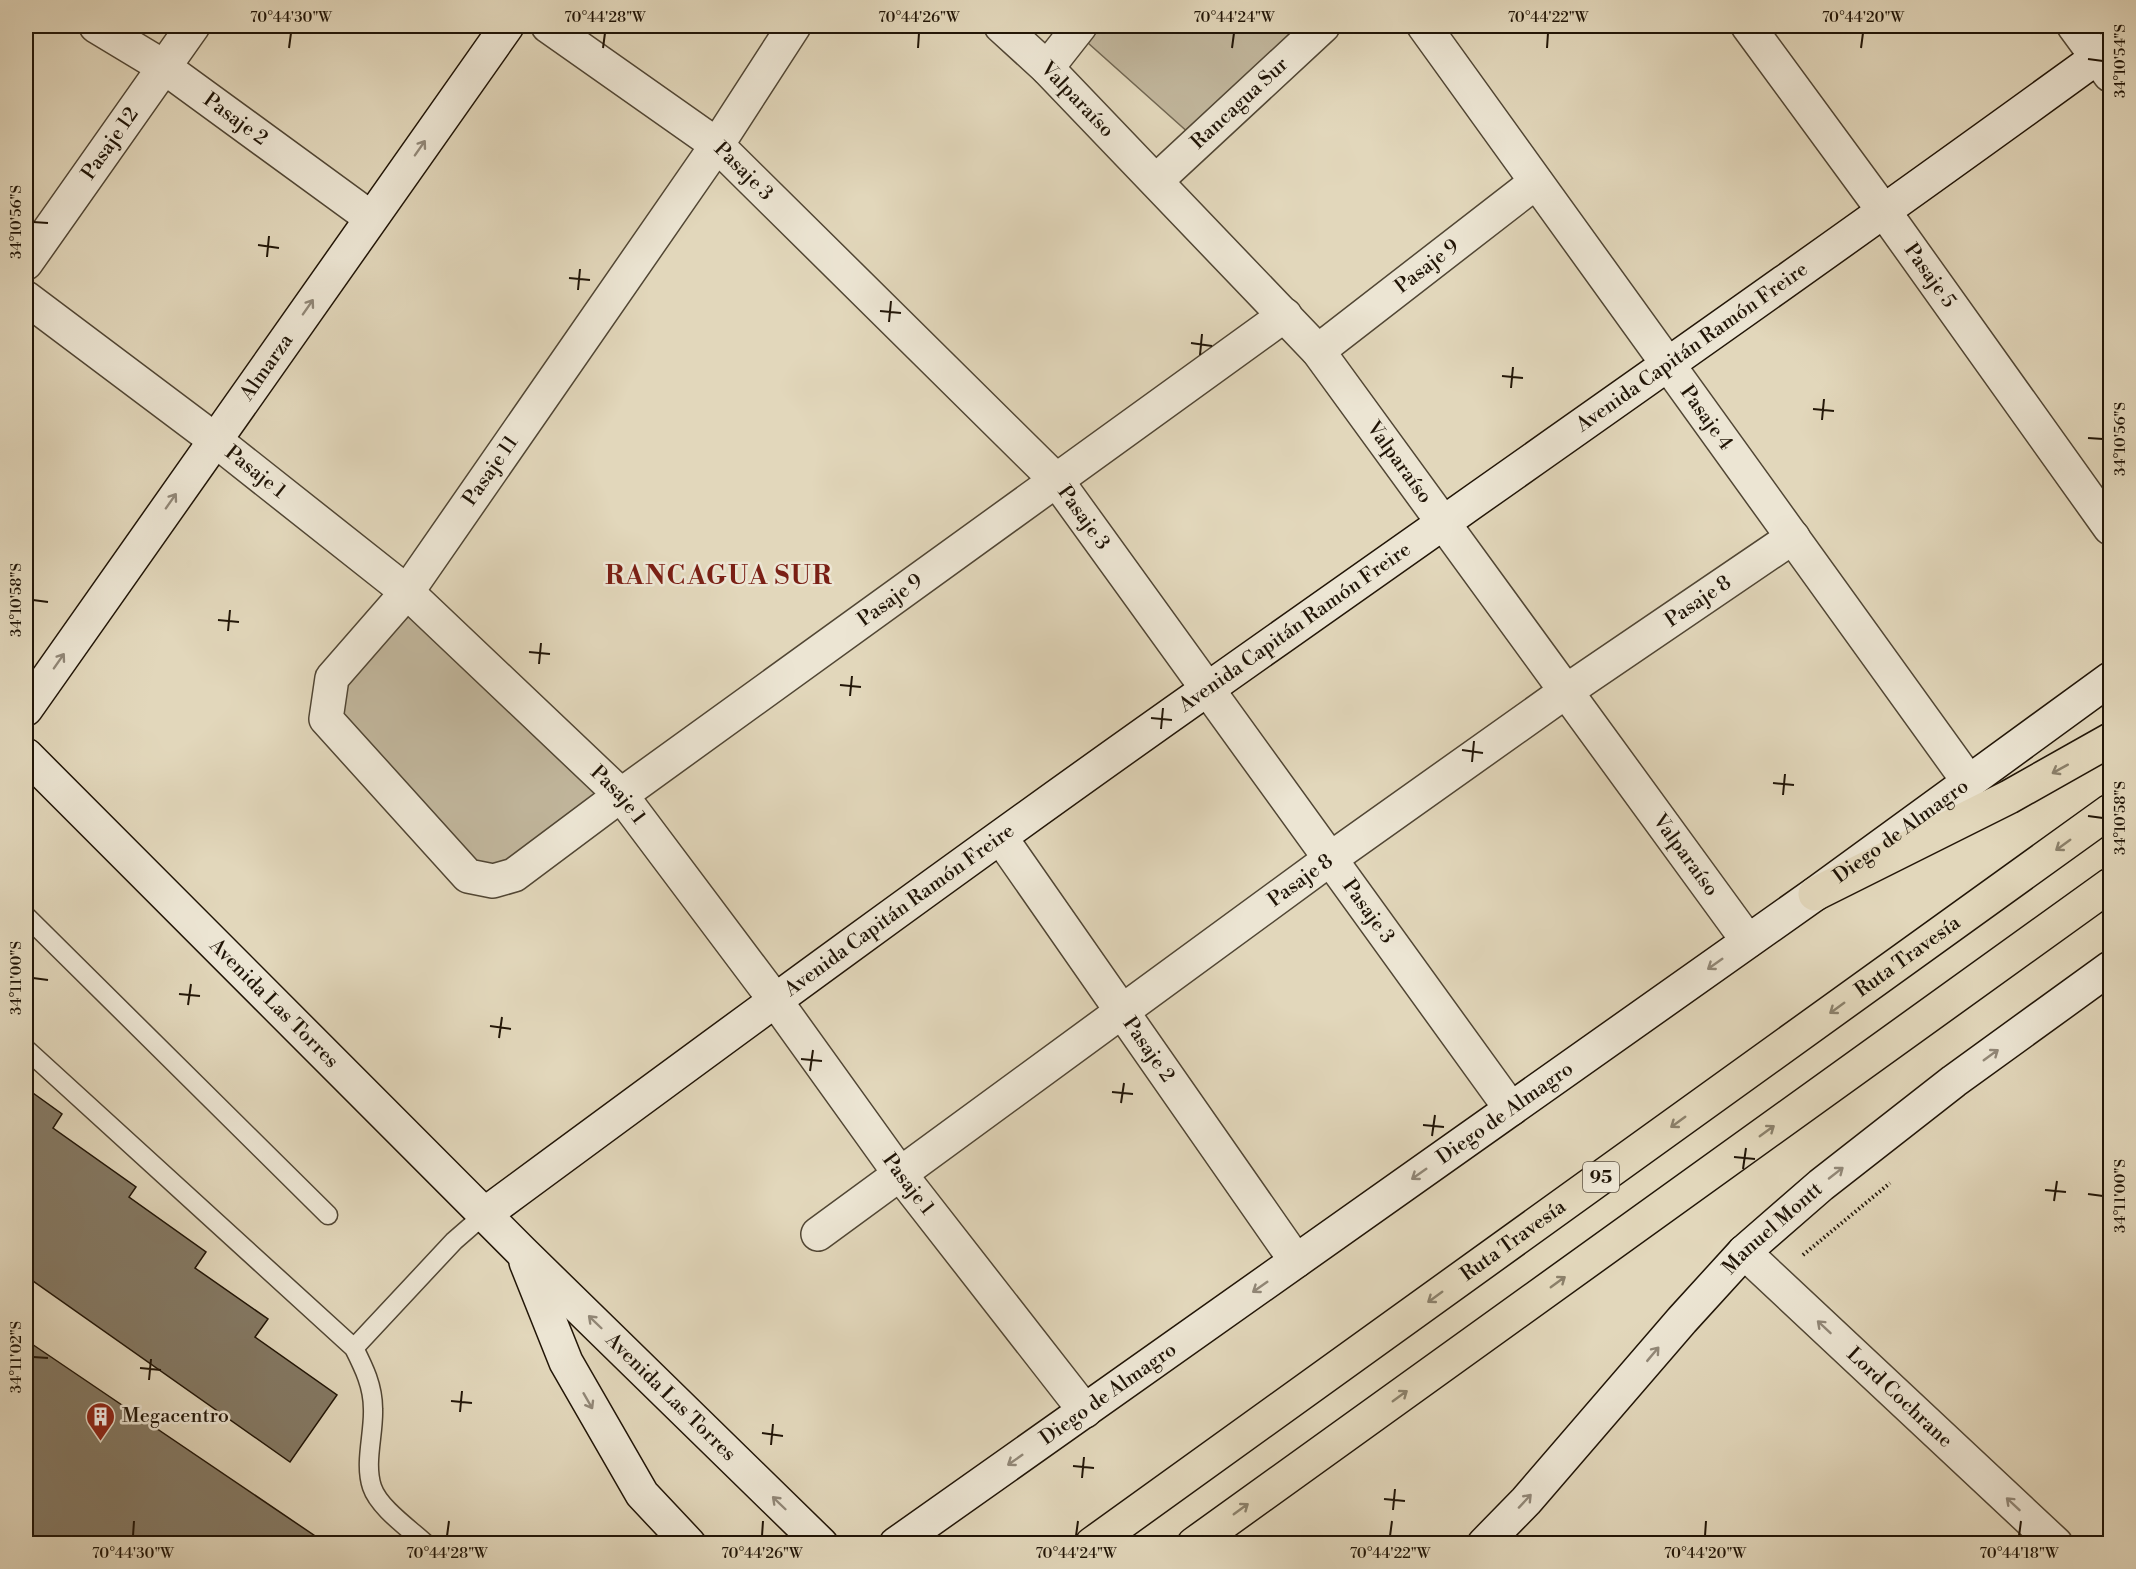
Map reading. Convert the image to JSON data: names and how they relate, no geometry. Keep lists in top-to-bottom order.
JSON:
{
  "streets": {
    "highway": ["Ruta Travesía", "95"],
    "street": [
      "Valparaíso",
      "Rancagua Sur",
      "Pasaje 2",
      "Pasaje 12",
      "Pasaje 3",
      "Pasaje 9",
      "Pasaje 5",
      "Avenida Capitán Ramón Freire",
      "Almarza",
      "Pasaje 4",
      "Pasaje 1",
      "Pasaje 11",
      "Pasaje 8",
      "Diego de Almagro",
      "Avenida Las Torres",
      "Manuel Montt",
      "Lord Cochrane"
    ]
  },
  "crossings": [
    ["Valparaíso", "Rancagua Sur"],
    ["Valparaíso", "Pasaje 9"],
    ["Valparaíso", "Avenida Capitán Ramón Freire"],
    ["Valparaíso", "Pasaje 8"],
    ["Valparaíso", "Diego de Almagro"],
    ["Pasaje 2", "Pasaje 12"],
    ["Pasaje 2", "Avenida Capitán Ramón Freire"],
    ["Pasaje 2", "Almarza"],
    ["Pasaje 2", "Pasaje 8"],
    ["Pasaje 2", "Diego de Almagro"],
    ["Pasaje 3", "Pasaje 9"],
    ["Pasaje 3", "Avenida Capitán Ramón Freire"],
    ["Pasaje 3", "Pasaje 11"],
    ["Pasaje 3", "Pasaje 8"],
    ["Pasaje 3", "Diego de Almagro"],
    ["Pasaje 9", "Pasaje 4"],
    ["Pasaje 9", "Pasaje 1"],
    ["Pasaje 9", "Pasaje 11"],
    ["Pasaje 5", "Avenida Capitán Ramón Freire"],
    ["Avenida Capitán Ramón Freire", "Pasaje 4"],
    ["Avenida Capitán Ramón Freire", "Pasaje 1"],
    ["Avenida Capitán Ramón Freire", "Avenida Las Torres"],
    ["Almarza", "Pasaje 1"],
    ["Pasaje 4", "Pasaje 8"],
    ["Pasaje 4", "Diego de Almagro"],
    ["Pasaje 1", "Pasaje 11"],
    ["Pasaje 1", "Pasaje 8"],
    ["Pasaje 1", "Diego de Almagro"],
    ["Manuel Montt", "Lord Cochrane"]
  ],
  "one_way": [
    "Almarza",
    "Diego de Almagro",
    "Manuel Montt",
    "Lord Cochrane"
  ],
  "districts": ["RANCAGUA SUR"],
  "places": {
    "building": ["Megacentro"]
  },
  "coordinates": [
    "70°44'30\"W",
    "70°44'28\"W",
    "70°44'26\"W",
    "70°44'24\"W",
    "70°44'22\"W",
    "70°44'20\"W",
    "34°10'54\"S",
    "34°10'56\"S",
    "34°10'58\"S",
    "34°11'00\"S",
    "34°11'02\"S",
    "70°44'18\"W"
  ]
}
